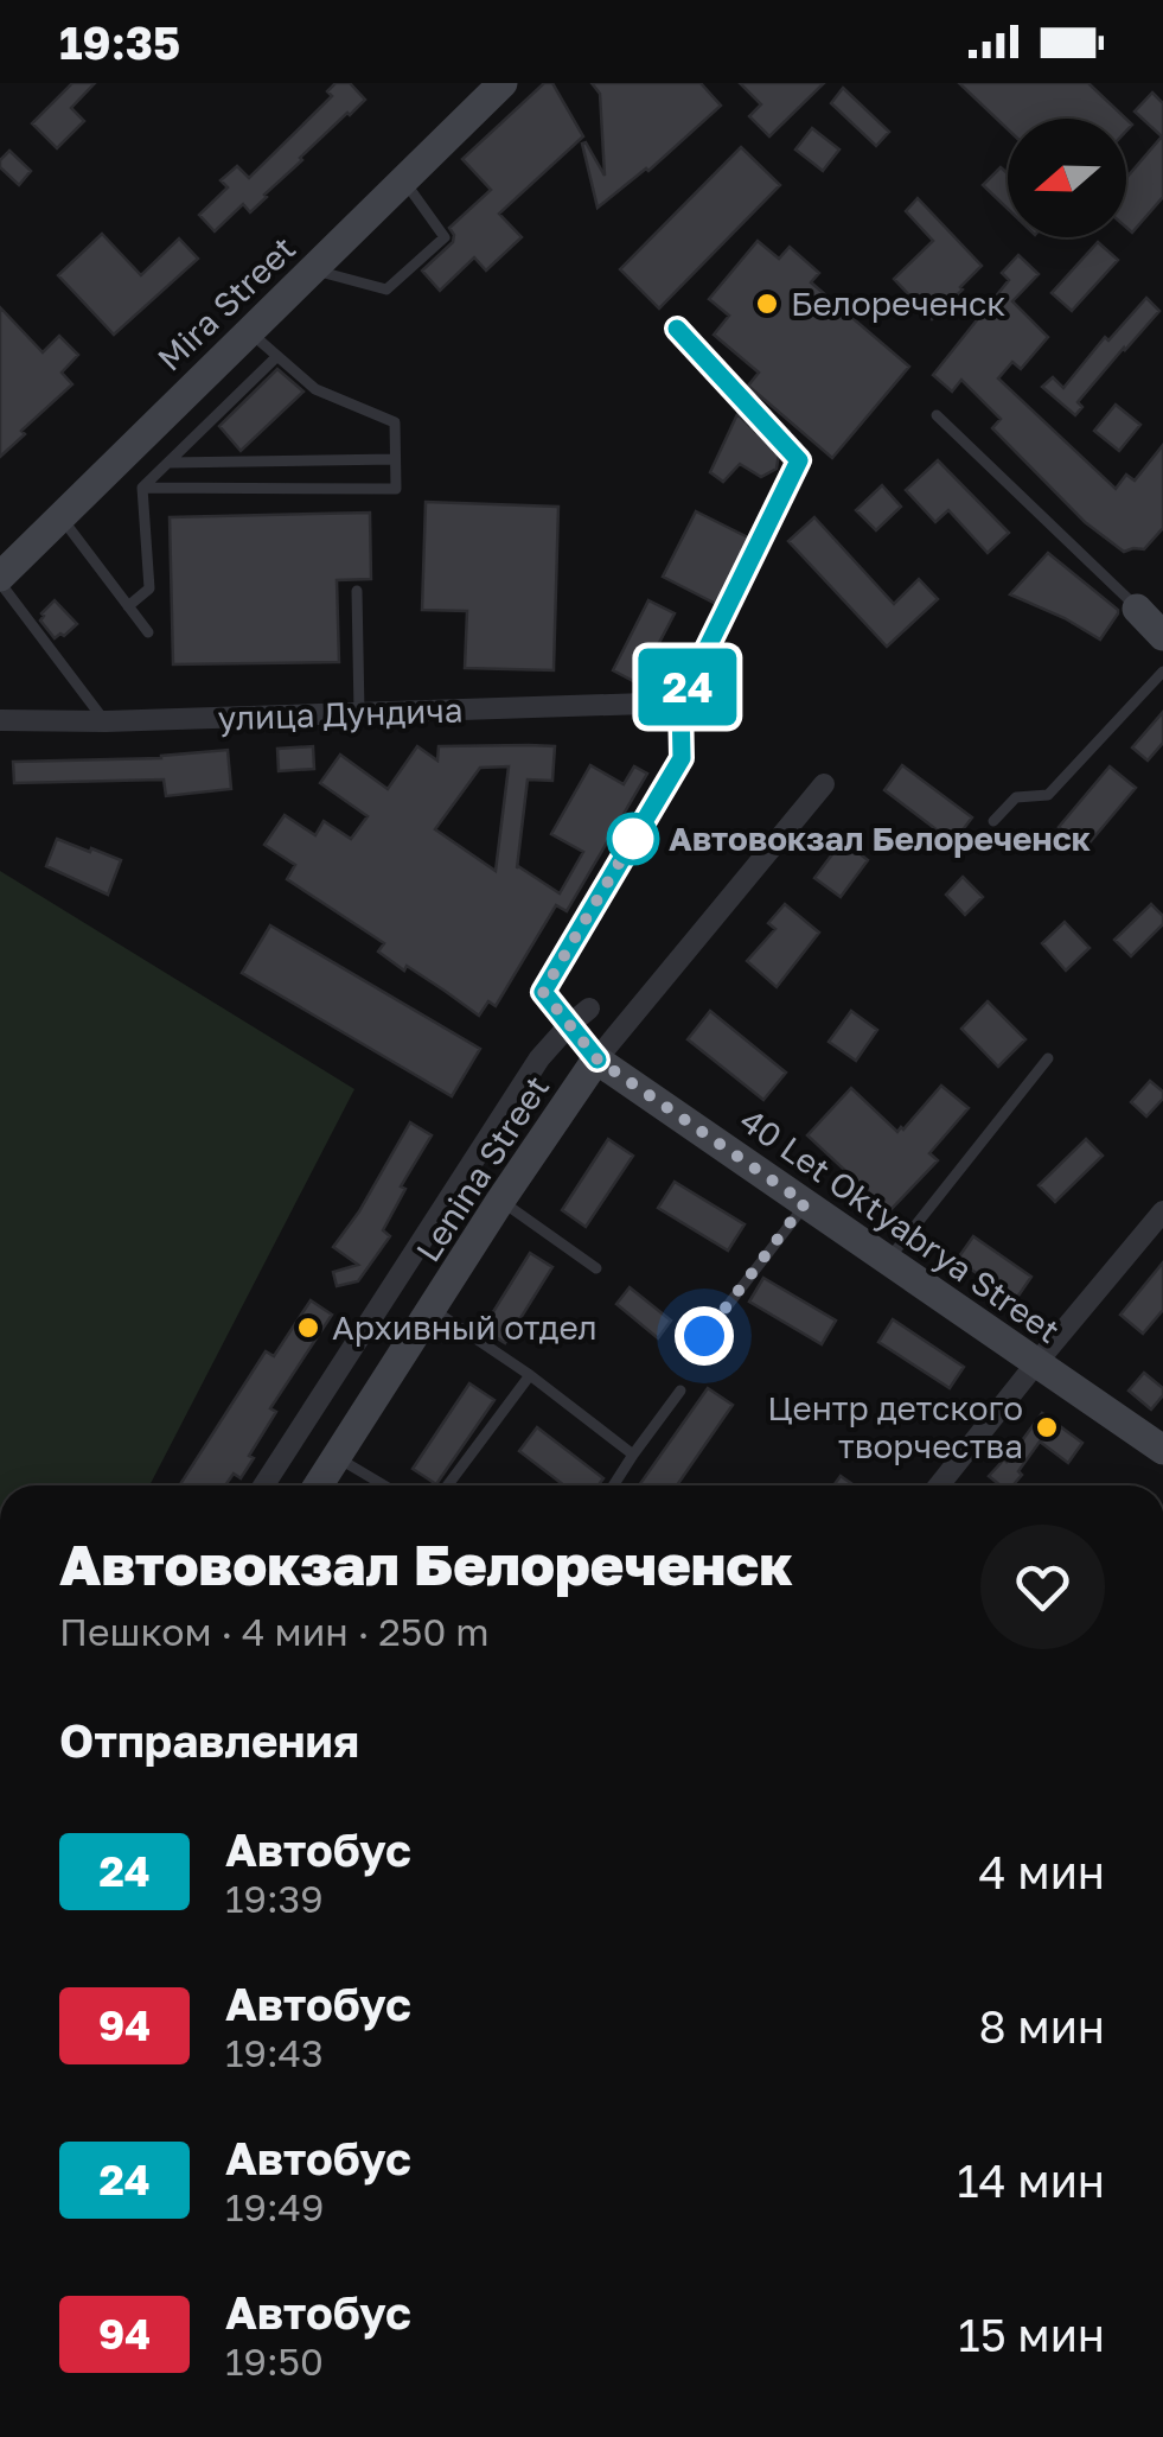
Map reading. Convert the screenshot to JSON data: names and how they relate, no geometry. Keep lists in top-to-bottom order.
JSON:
{
  "streets": {
    "street": [
      "Mira Street",
      "улица Дундича",
      "Lenina Street",
      "40 Let Oktyabrya Street"
    ]
  },
  "crossings": [
    ["Lenina Street", "40 Let Oktyabrya Street"]
  ],
  "places": [
    "Белореченск",
    "Автовокзал Белореченск",
    "Архивный отдел",
    "Центр детского творчества"
  ],
  "lines": ["bus line 24"],
  "north": "left",
  "page": {
    "status": "19:35",
    "on_map": "24",
    "heading": [
      ["Автовокзал Белореченск", "Пешком · 4 мин · 250 m"],
      "Отправления"
    ],
    "list": [
      {
        "mark": "24",
        "name": "Автобус",
        "note": "19:39",
        "value": "4 мин"
      },
      {
        "mark": "94",
        "name": "Автобус",
        "note": "19:43",
        "value": "8 мин"
      },
      {
        "mark": "24",
        "name": "Автобус",
        "note": "19:49",
        "value": "14 мин"
      },
      {
        "mark": "94",
        "name": "Автобус",
        "note": "19:50",
        "value": "15 мин"
      }
    ]
  }
}
